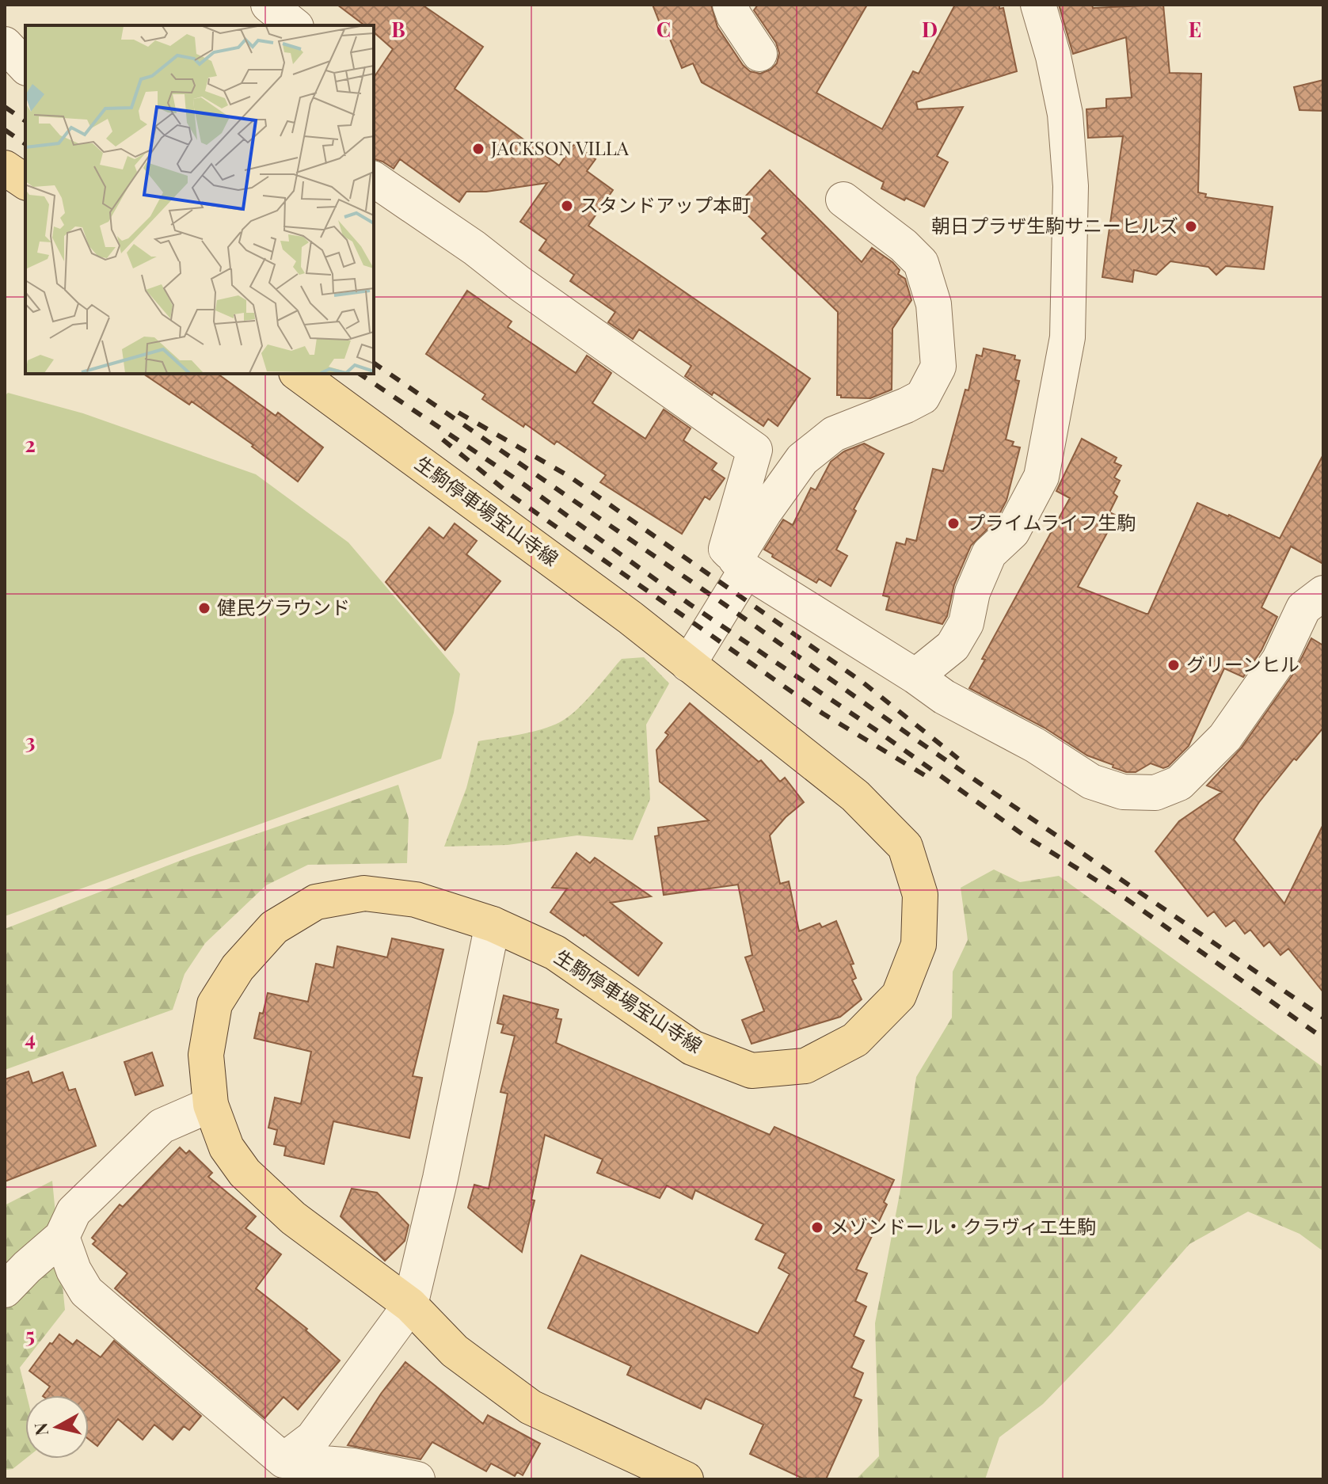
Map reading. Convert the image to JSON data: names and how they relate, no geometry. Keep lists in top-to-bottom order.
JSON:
{
  "streets": {
    "main road": ["生駒停車場宝山寺線"]
  },
  "places": [
    "JACKSON VILLA",
    "スタンドアップ本町",
    "朝日プラザ生駒サニーヒルズ",
    "プライムライフ生駒",
    "健民グラウンド",
    "グリーンヒル",
    "メゾンドール・クラヴィエ生駒"
  ],
  "north": "left",
  "grid": {
    "columns": [
      "B",
      "C",
      "D",
      "E"
    ],
    "rows": [
      "2",
      "3",
      "4",
      "5"
    ]
  }
}
